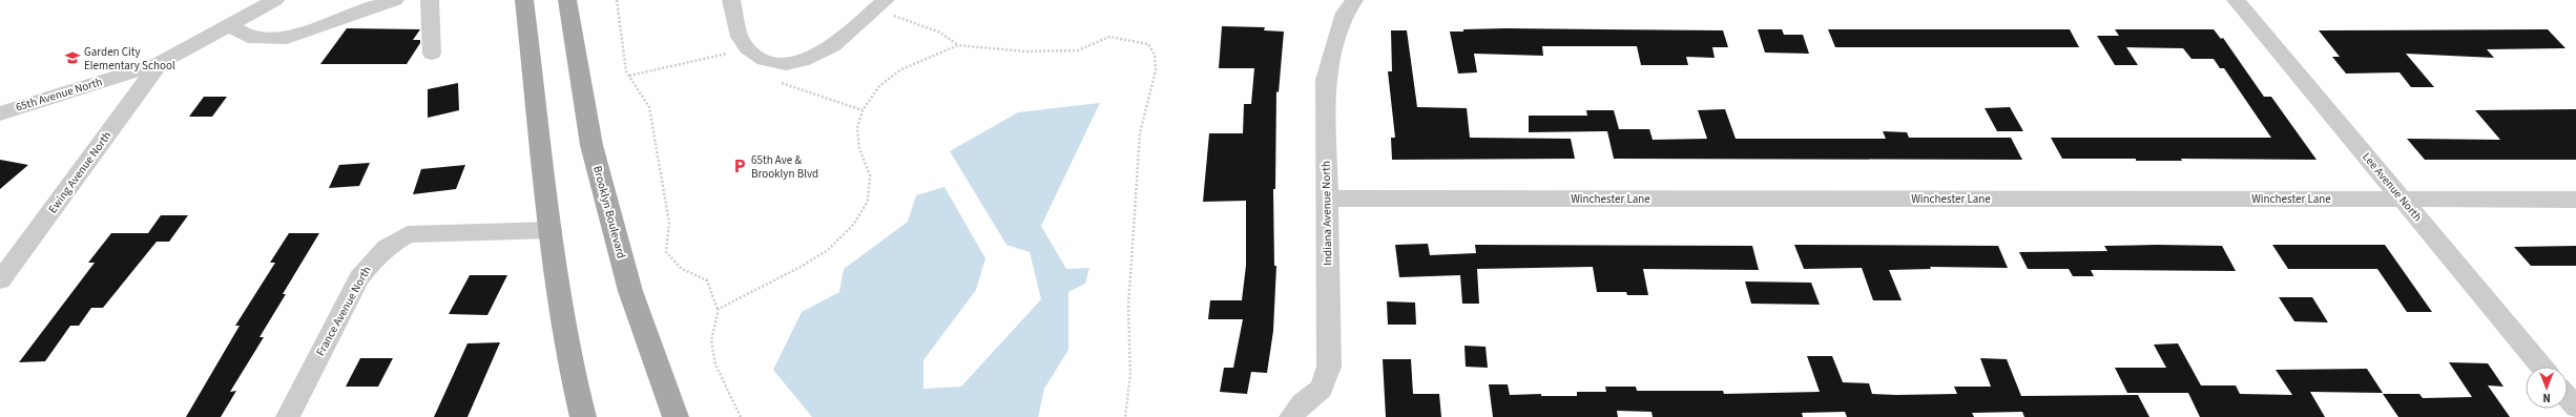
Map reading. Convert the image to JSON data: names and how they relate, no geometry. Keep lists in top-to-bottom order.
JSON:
{
  "streets": {
    "main road": ["Brooklyn Boulevard"],
    "street": [
      "65th Avenue North",
      "Ewing Avenue North",
      "Lee Avenue North",
      "Winchester Lane",
      "Indiana Avenue North",
      "France Avenue North"
    ]
  },
  "crossings": [
    ["65th Avenue North", "Ewing Avenue North"],
    ["Lee Avenue North", "Winchester Lane"],
    ["Winchester Lane", "Indiana Avenue North"]
  ],
  "places": {
    "school or university": ["Garden City Elementary School"],
    "parking": ["65th Ave & Brooklyn Blvd"]
  },
  "north": "bottom"
}
